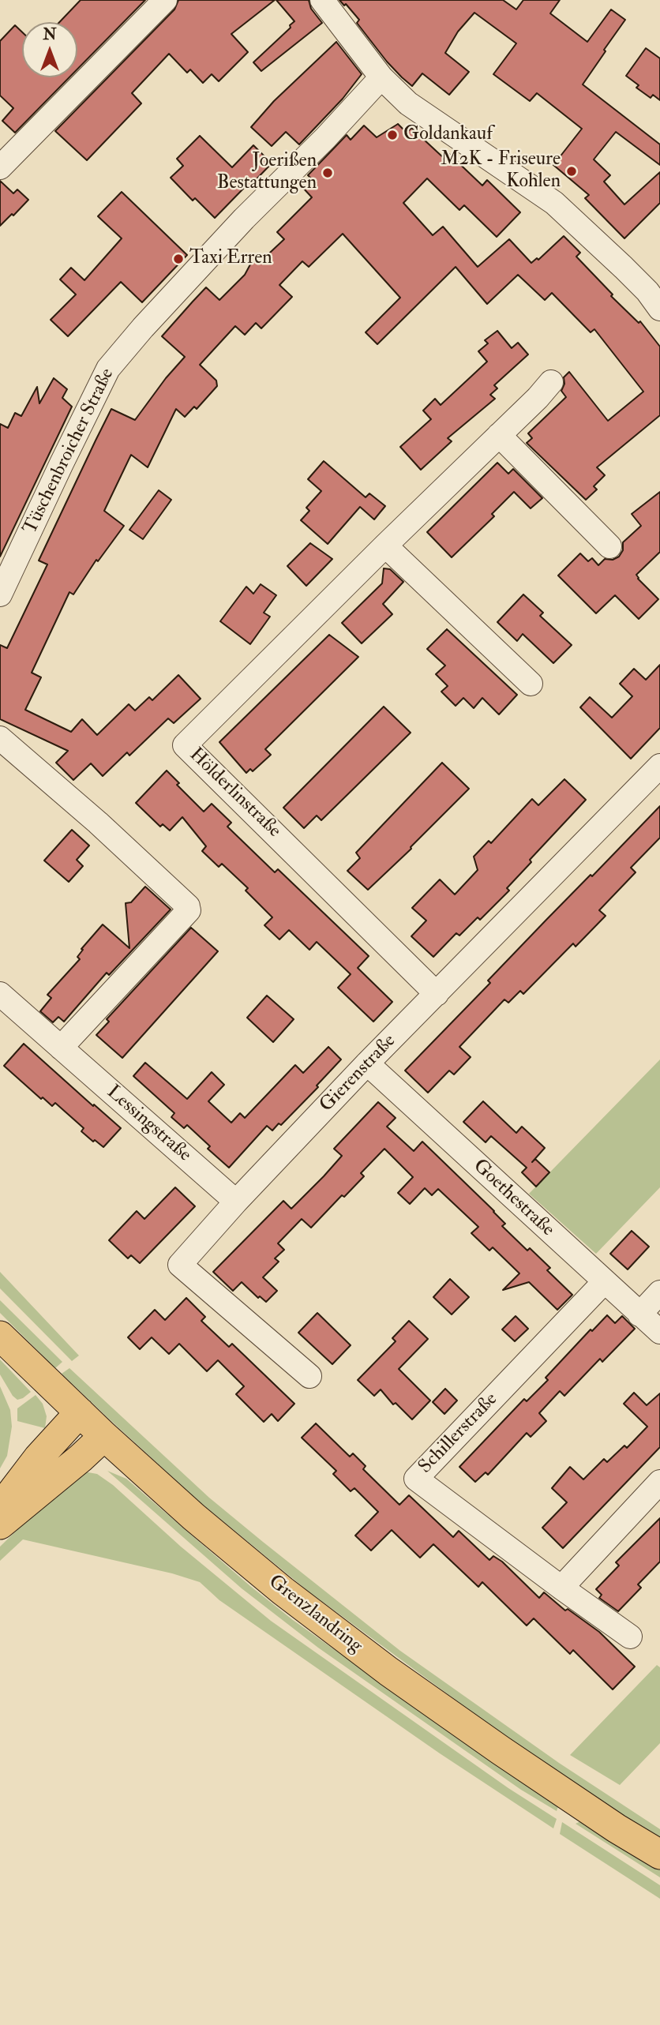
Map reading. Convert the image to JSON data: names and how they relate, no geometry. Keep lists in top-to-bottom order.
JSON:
{
  "streets": {
    "main road": ["Grenzlandring"],
    "street": [
      "Tüschenbroicher Straße",
      "Hölderlinstraße",
      "Gierenstraße",
      "Lessingstraße",
      "Goethestraße",
      "Schillerstraße"
    ]
  },
  "crossings": [
    ["Hölderlinstraße", "Gierenstraße"],
    ["Gierenstraße", "Lessingstraße"],
    ["Gierenstraße", "Goethestraße"],
    ["Goethestraße", "Schillerstraße"]
  ],
  "places": [
    "Goldankauf",
    "M2K - Friseure Kohlen",
    "Joerißen Bestattungen",
    "Taxi Erren"
  ],
  "north": "top"
}
